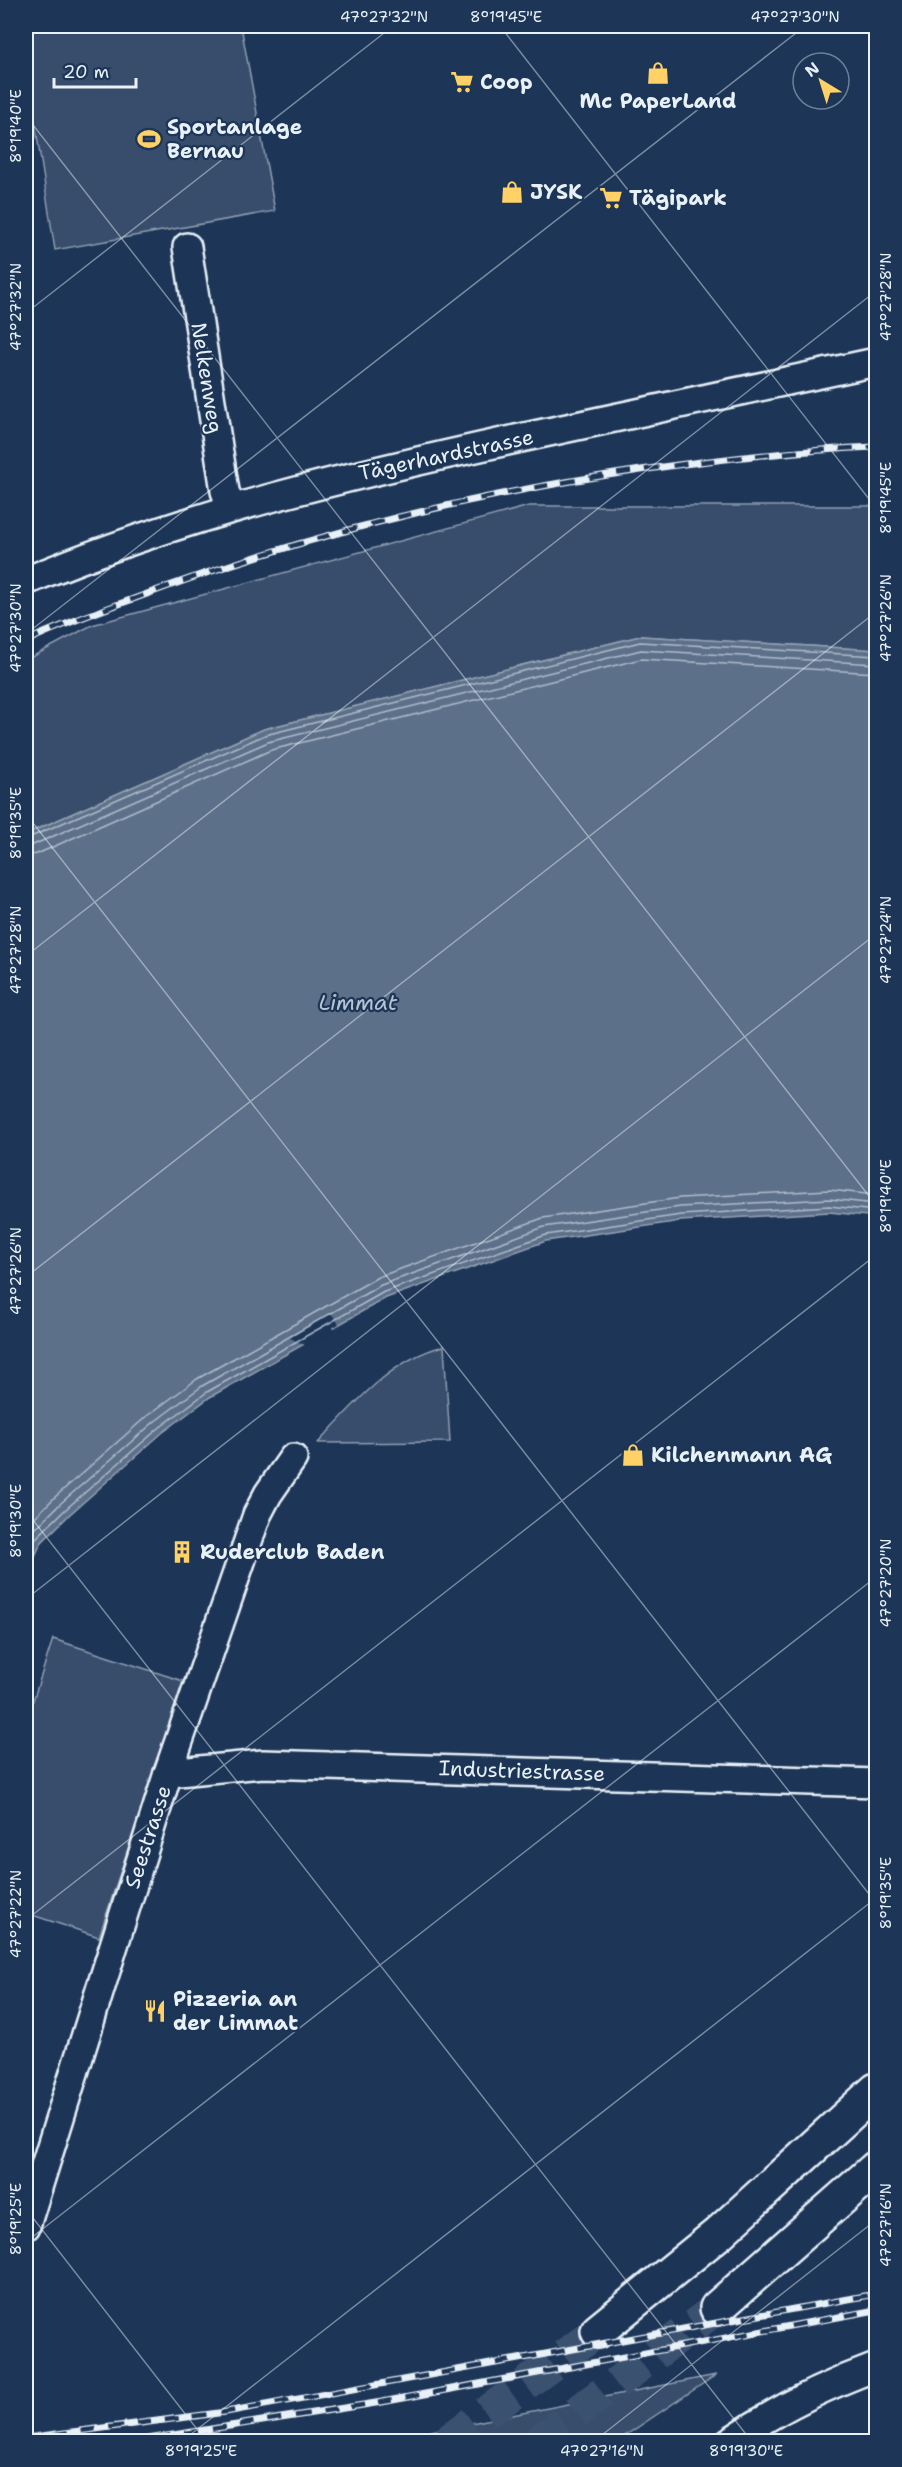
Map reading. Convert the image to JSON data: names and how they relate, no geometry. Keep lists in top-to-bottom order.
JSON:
{
  "streets": {
    "street": [
      "Nelkenweg",
      "Tägerhardstrasse",
      "Industriestrasse",
      "Seestrasse"
    ]
  },
  "crossings": [
    ["Nelkenweg", "Tägerhardstrasse"],
    ["Industriestrasse", "Seestrasse"]
  ],
  "water": ["Limmat"],
  "places": {
    "shop": ["Mc PaperLand", "JYSK", "Kilchenmann AG"],
    "supermarket": ["Coop", "Tägipark"],
    "sports": ["Sportanlage Bernau"],
    "building": ["Ruderclub Baden"],
    "restaurant": ["Pizzeria an der Limmat"]
  },
  "scale_bar": "20 m",
  "north": "top left",
  "coordinates": [
    "47°27'32\"N",
    "8°19'45\"E",
    "47°27'30\"N",
    "8°19'40\"E",
    "47°27'28\"N",
    "47°27'26\"N",
    "8°19'35\"E",
    "47°27'24\"N",
    "8°19'30\"E",
    "47°27'20\"N",
    "47°27'22\"N",
    "8°19'25\"E",
    "47°27'16\"N"
  ]
}
